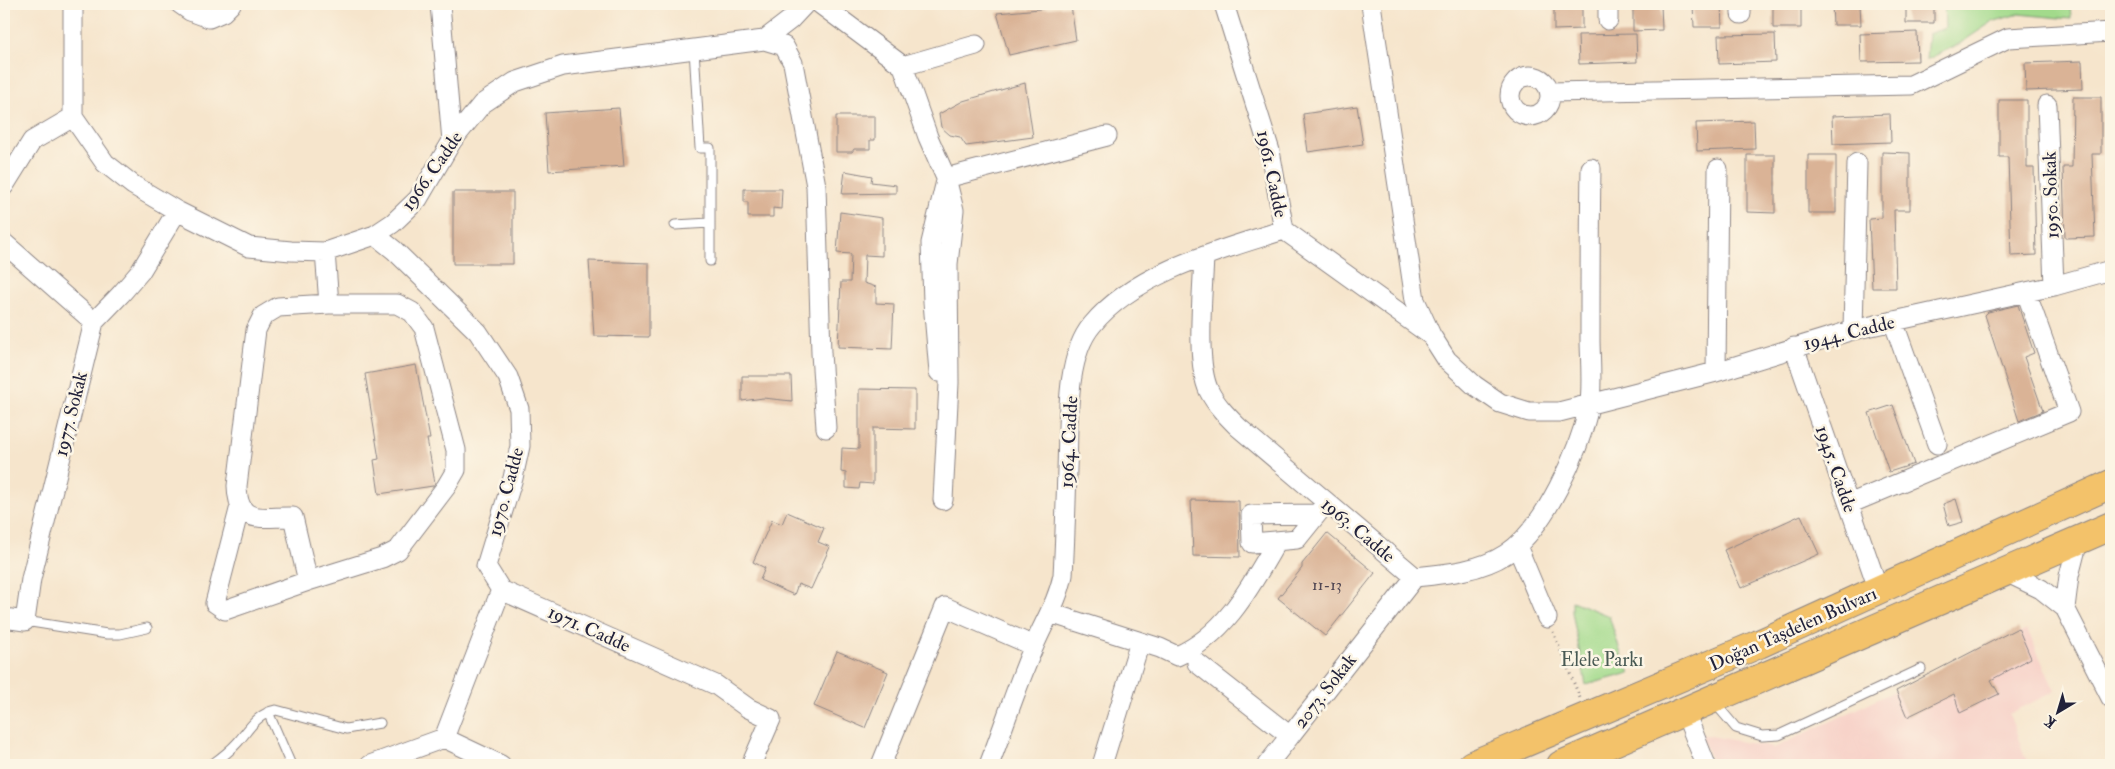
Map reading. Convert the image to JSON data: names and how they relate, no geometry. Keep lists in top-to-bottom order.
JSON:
{
  "streets": {
    "main road": ["Doğan Taşdelen Bulvarı"],
    "street": [
      "1966. Cadde",
      "1961. Cadde",
      "1950. Sokak",
      "1944. Cadde",
      "1977. Sokak",
      "1964. Cadde",
      "1945. Cadde",
      "1970. Cadde",
      "1963. Cadde",
      "1971. Cadde",
      "2073. Sokak"
    ]
  },
  "crossings": [
    ["1966. Cadde", "1970. Cadde"],
    ["1961. Cadde", "1944. Cadde"],
    ["1961. Cadde", "1964. Cadde"],
    ["1950. Sokak", "1944. Cadde"],
    ["1944. Cadde", "1945. Cadde"],
    ["1964. Cadde", "1963. Cadde"],
    ["1945. Cadde", "Doğan Taşdelen Bulvarı"],
    ["1970. Cadde", "1971. Cadde"],
    ["1963. Cadde", "2073. Sokak"]
  ],
  "parks": ["Elele Parkı"],
  "house_numbers": ["11-13"],
  "north": "bottom left"
}
